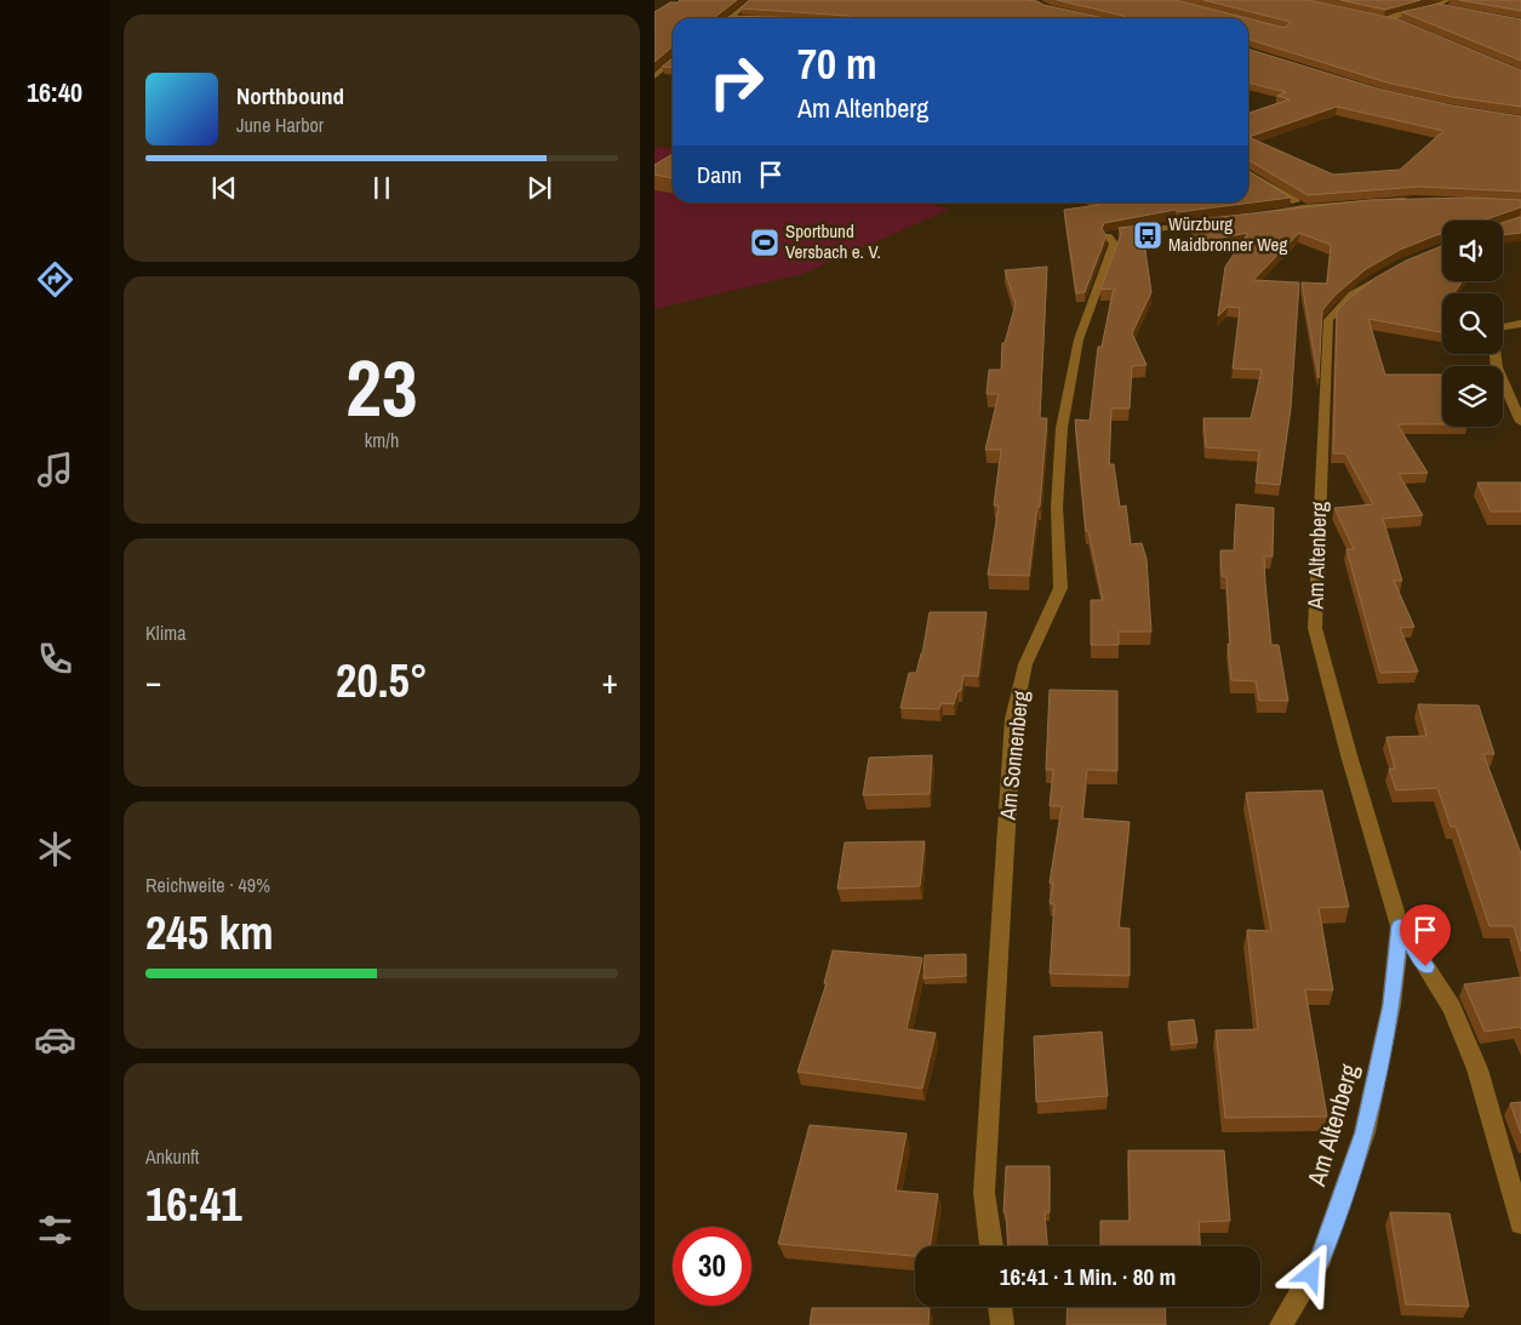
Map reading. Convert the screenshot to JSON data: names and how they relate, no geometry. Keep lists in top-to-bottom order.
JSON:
{
  "streets": {
    "street": ["Am Altenberg", "Am Sonnenberg"]
  },
  "places": {
    "bus stop": ["Würzburg Maidbronner Weg"],
    "sports": ["Sportbund Versbach e. V."]
  },
  "page": {
    "tabs": "16:40",
    "turn": ["70 m", "Am Altenberg"],
    "song": ["Northbound", "June Harbor"],
    "then": "Dann",
    "tile": [
      ["23", "km/h"],
      "Klima",
      ["Reichweite · 49%", "245 km"],
      ["Ankunft", "16:41"]
    ],
    "heat": ["−", "20.5°", "+"],
    "limit": "30",
    "trip": "16:41 · 1 Min. · 80 m"
  }
}
